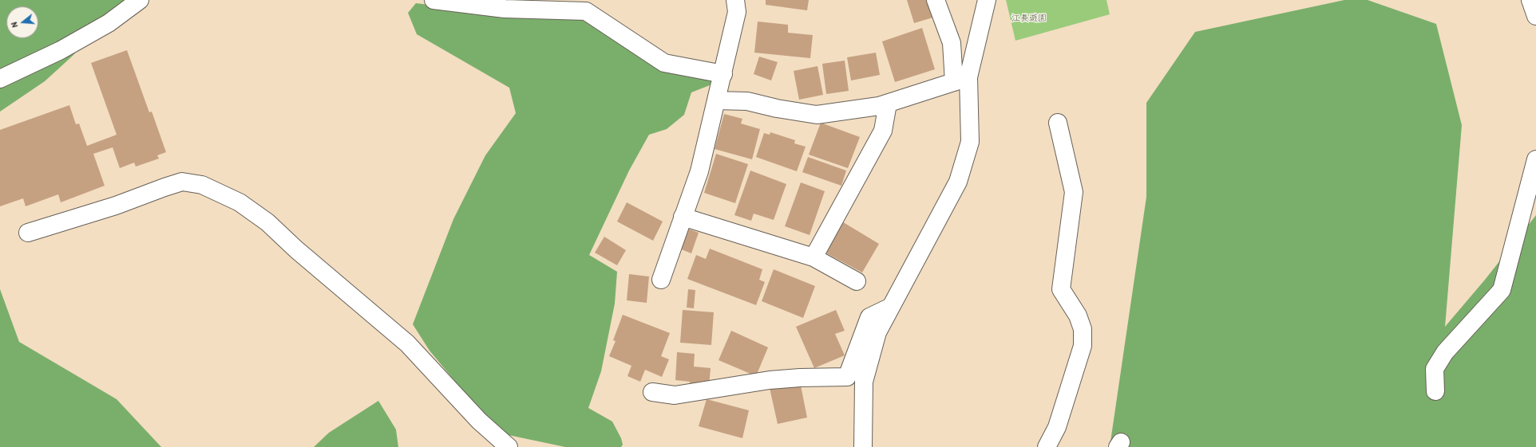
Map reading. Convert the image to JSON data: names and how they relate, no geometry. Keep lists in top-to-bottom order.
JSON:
{
  "parks": ["江長遊園"],
  "north": "left"
}
